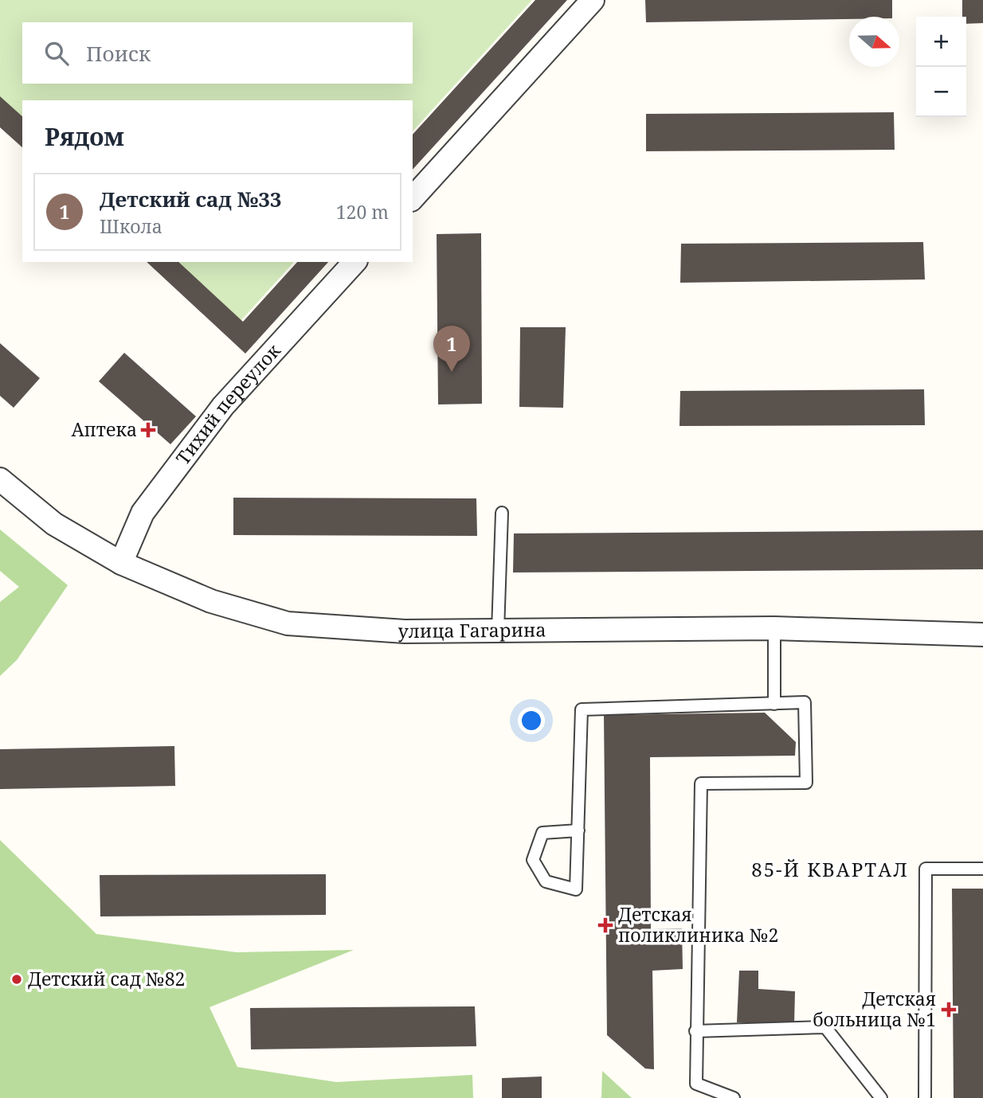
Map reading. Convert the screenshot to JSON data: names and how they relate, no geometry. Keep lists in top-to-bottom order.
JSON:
{
  "streets": {
    "street": ["Тихий переулок", "улица Гагарина"]
  },
  "crossings": [
    ["Тихий переулок", "улица Гагарина"]
  ],
  "districts": ["85-Й КВАРТАЛ"],
  "places": {
    "health": ["Аптека", "Детская поликлиника №2", "Детская больница №1"],
    "other": ["Детский сад №82"]
  },
  "north": "right",
  "page": {
    "map_buttons": ["+", "−"],
    "search": "Поиск",
    "heading": "Рядом",
    "list": [
      {
        "mark": "1",
        "name": "Детский сад №33",
        "note": "Школа",
        "value": "120 m"
      }
    ],
    "pins": "1"
  }
}
